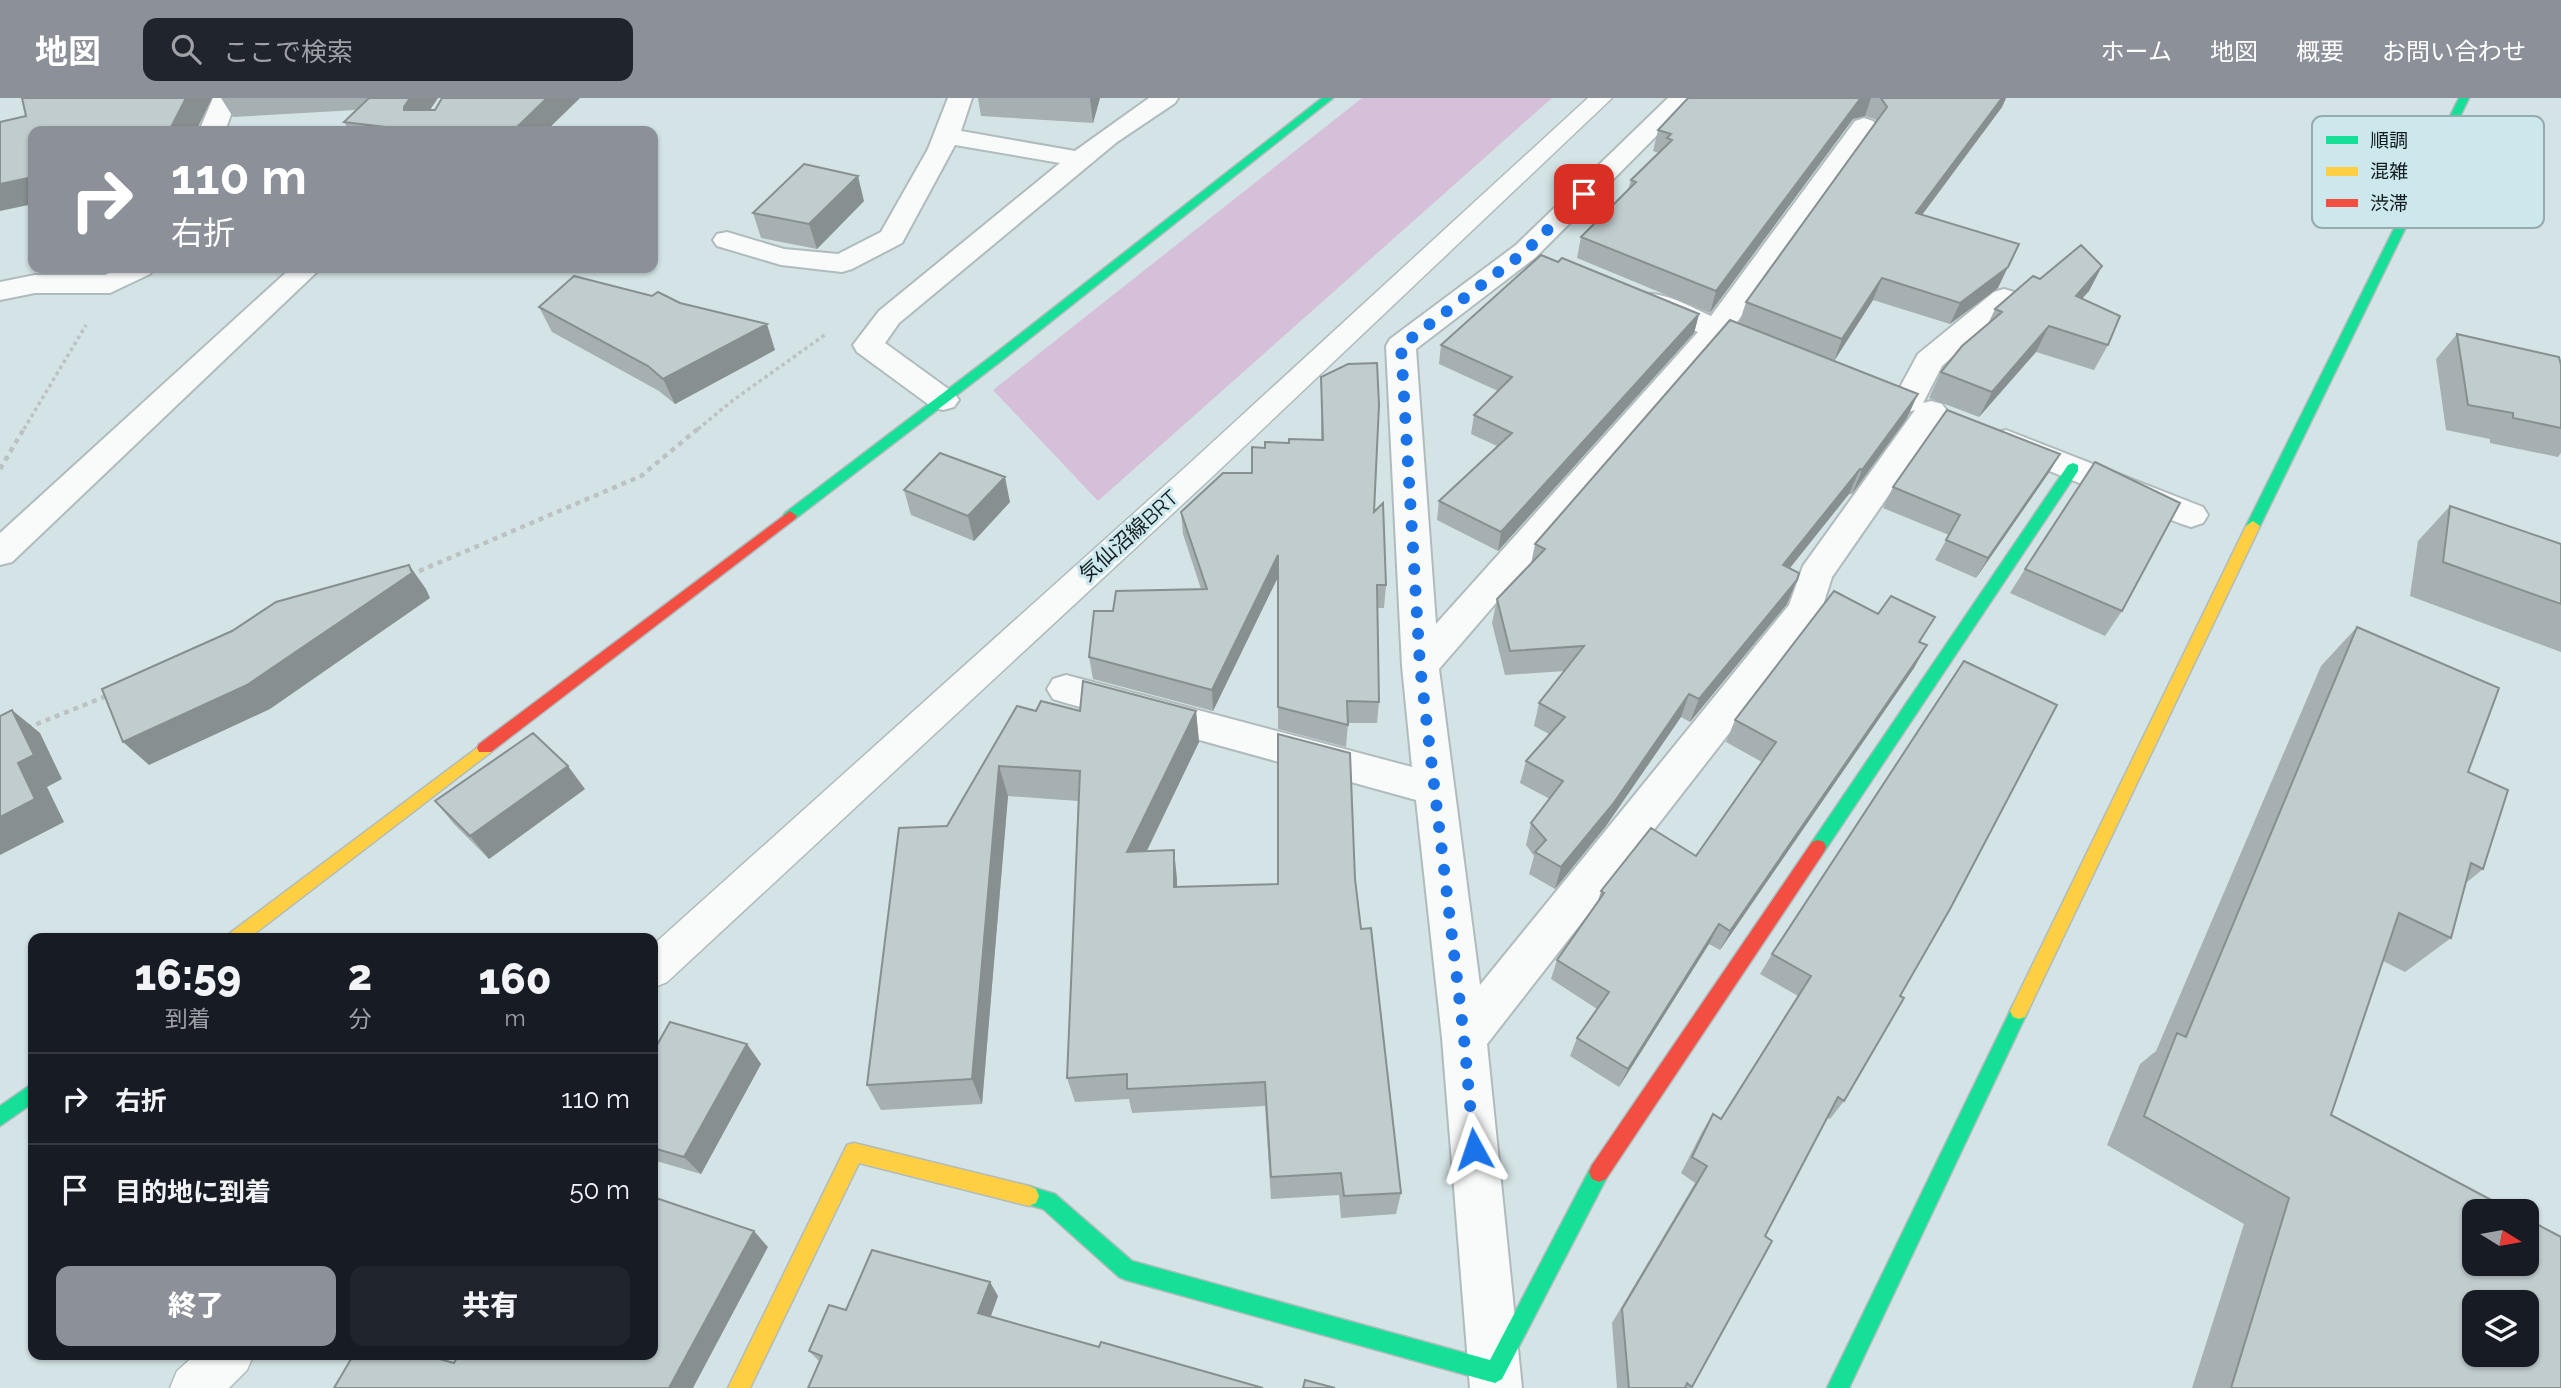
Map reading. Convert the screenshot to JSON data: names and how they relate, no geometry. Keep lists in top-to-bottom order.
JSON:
{
  "streets": {
    "lane": ["気仙沼線BRT"]
  },
  "legend": ["順調", "混雑", "渋滞"],
  "north": "right",
  "page": {
    "header": "地図",
    "search": "ここで検索",
    "nav": [
      "ホーム",
      "地図",
      "概要",
      "お問い合わせ"
    ],
    "turn": ["110 m", "右折"],
    "eta": [
      "16:59",
      "到着",
      "2",
      "分",
      "160",
      "m"
    ],
    "list": [
      {
        "name": "右折",
        "value": "110 m"
      },
      {
        "name": "目的地に到着",
        "value": "50 m"
      }
    ],
    "buttons": ["終了", "共有"]
  }
}
